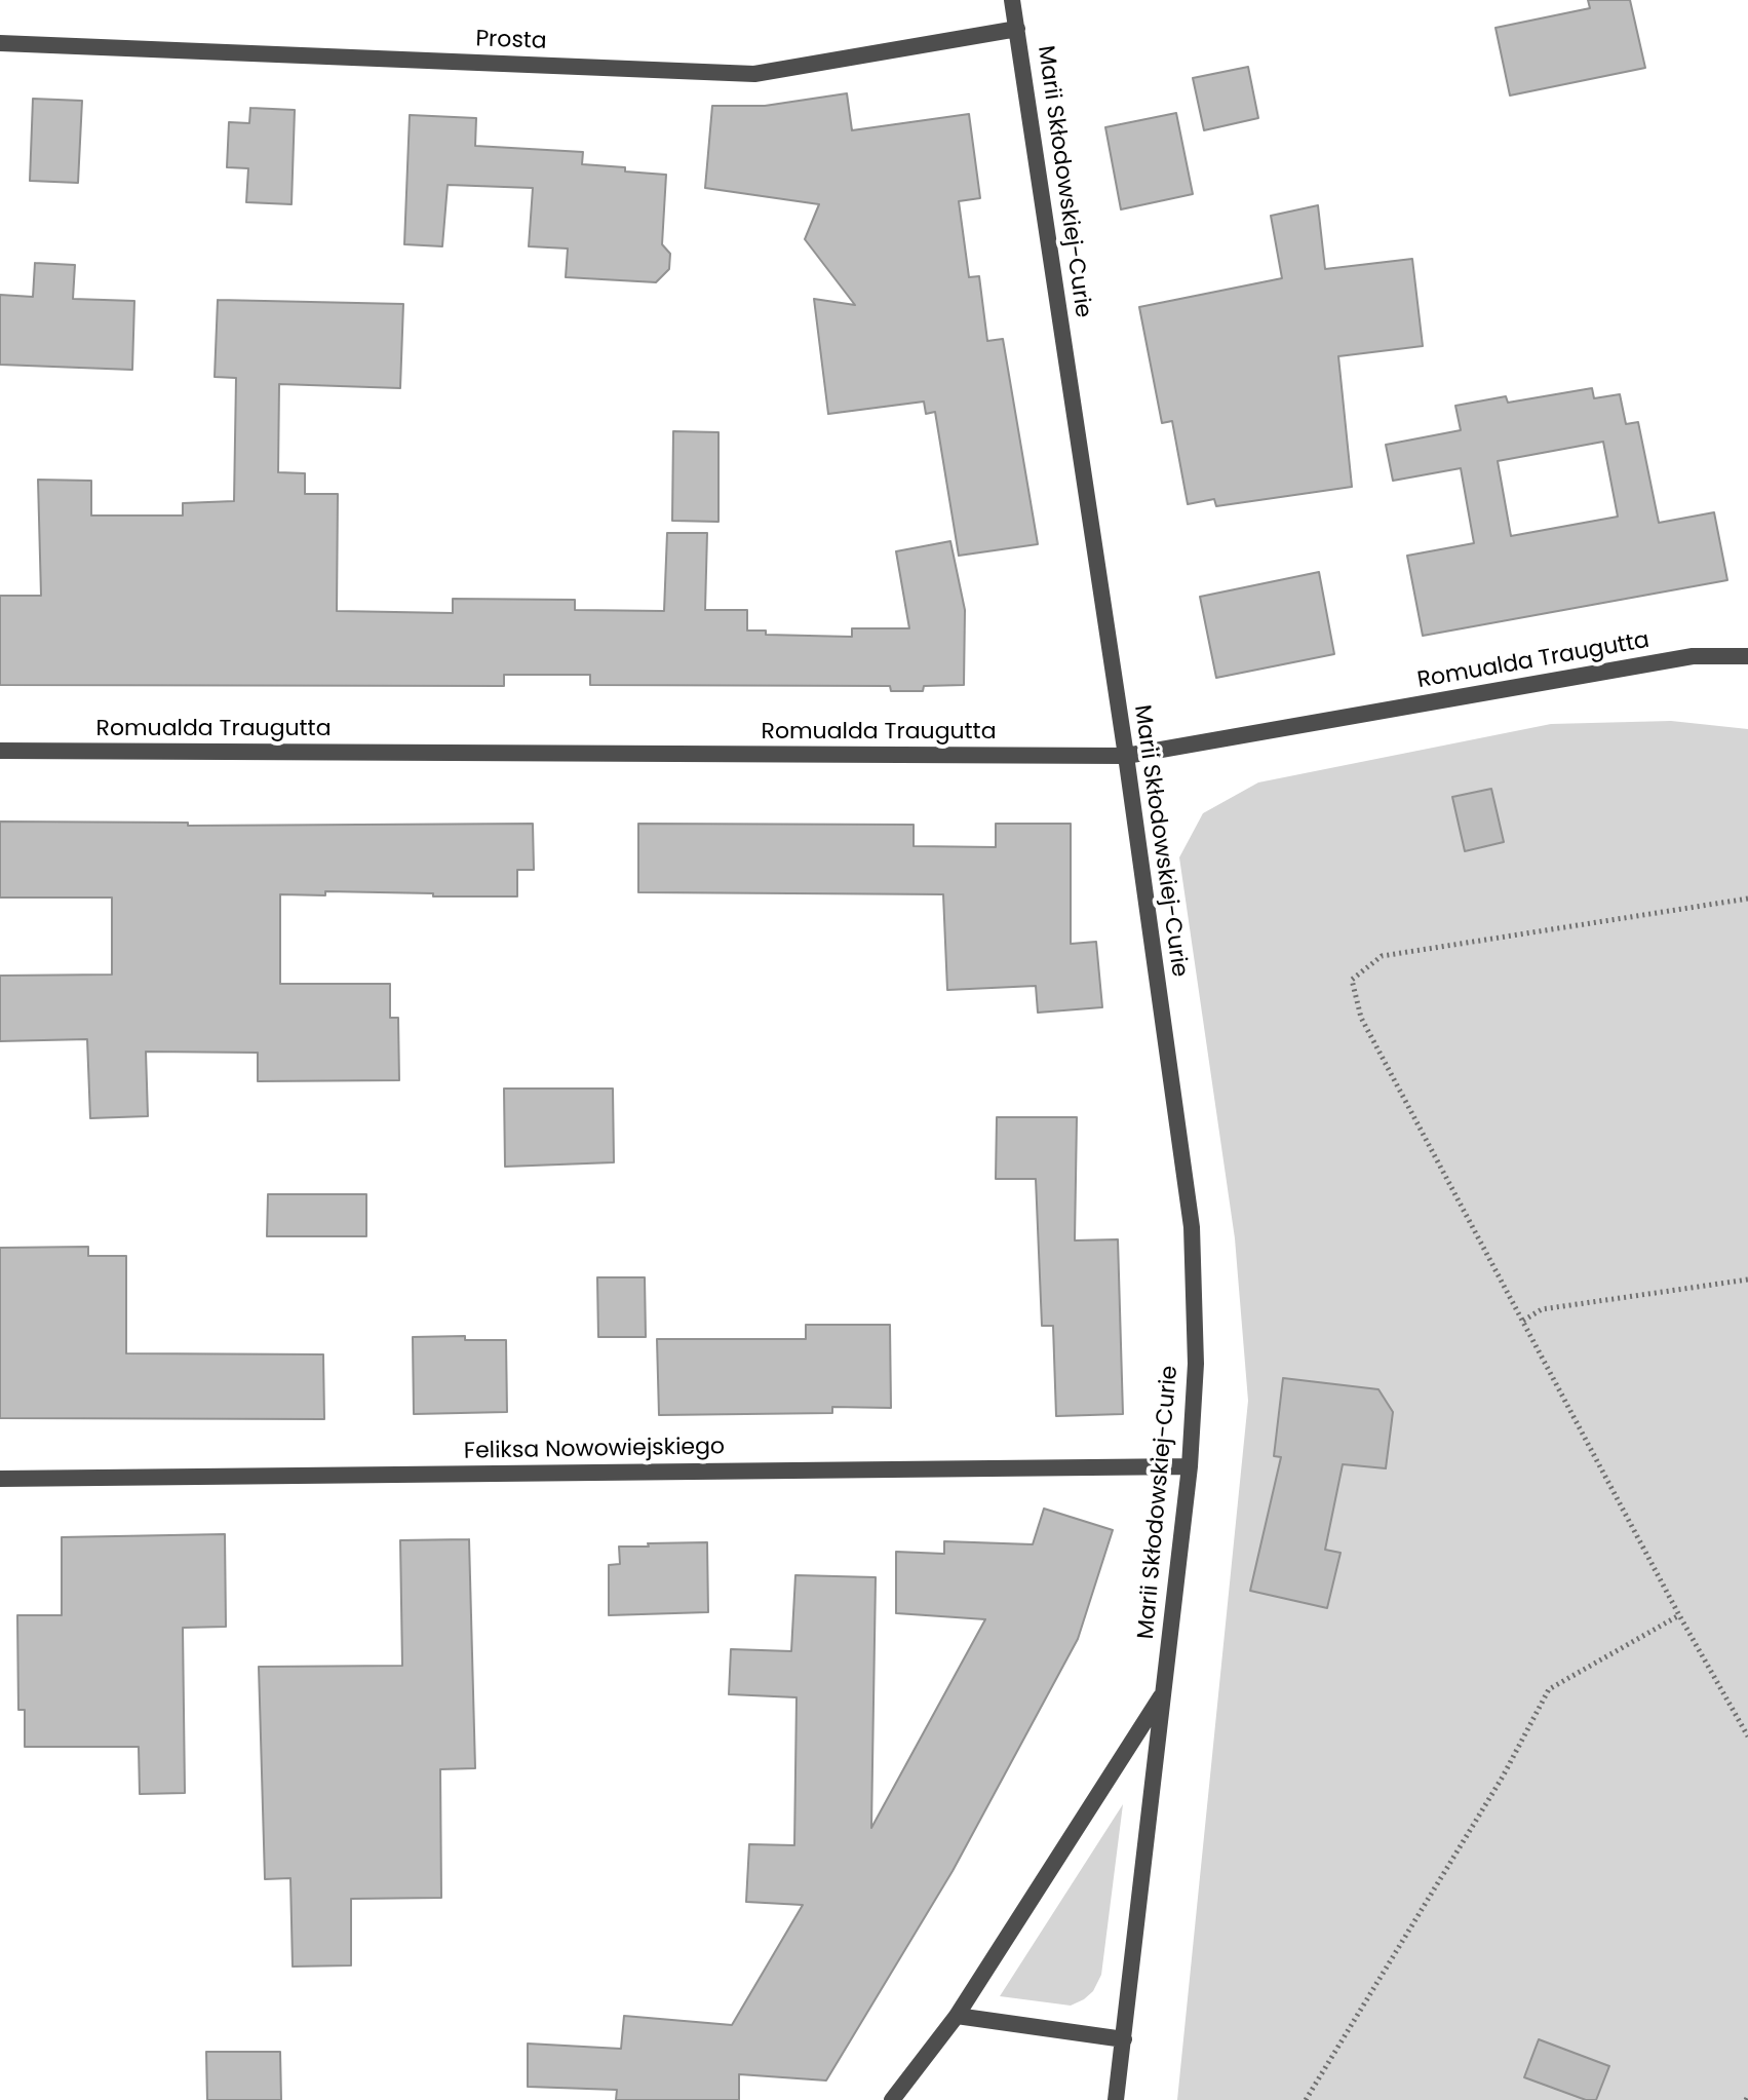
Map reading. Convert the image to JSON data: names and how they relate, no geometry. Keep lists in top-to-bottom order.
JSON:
{
  "streets": {
    "street": [
      "Prosta",
      "Marii Skłodowskiej-Curie",
      "Romualda Traugutta",
      "Feliksa Nowowiejskiego"
    ]
  },
  "crossings": [
    ["Prosta", "Marii Skłodowskiej-Curie"],
    ["Marii Skłodowskiej-Curie", "Romualda Traugutta"],
    ["Marii Skłodowskiej-Curie", "Feliksa Nowowiejskiego"]
  ]
}
